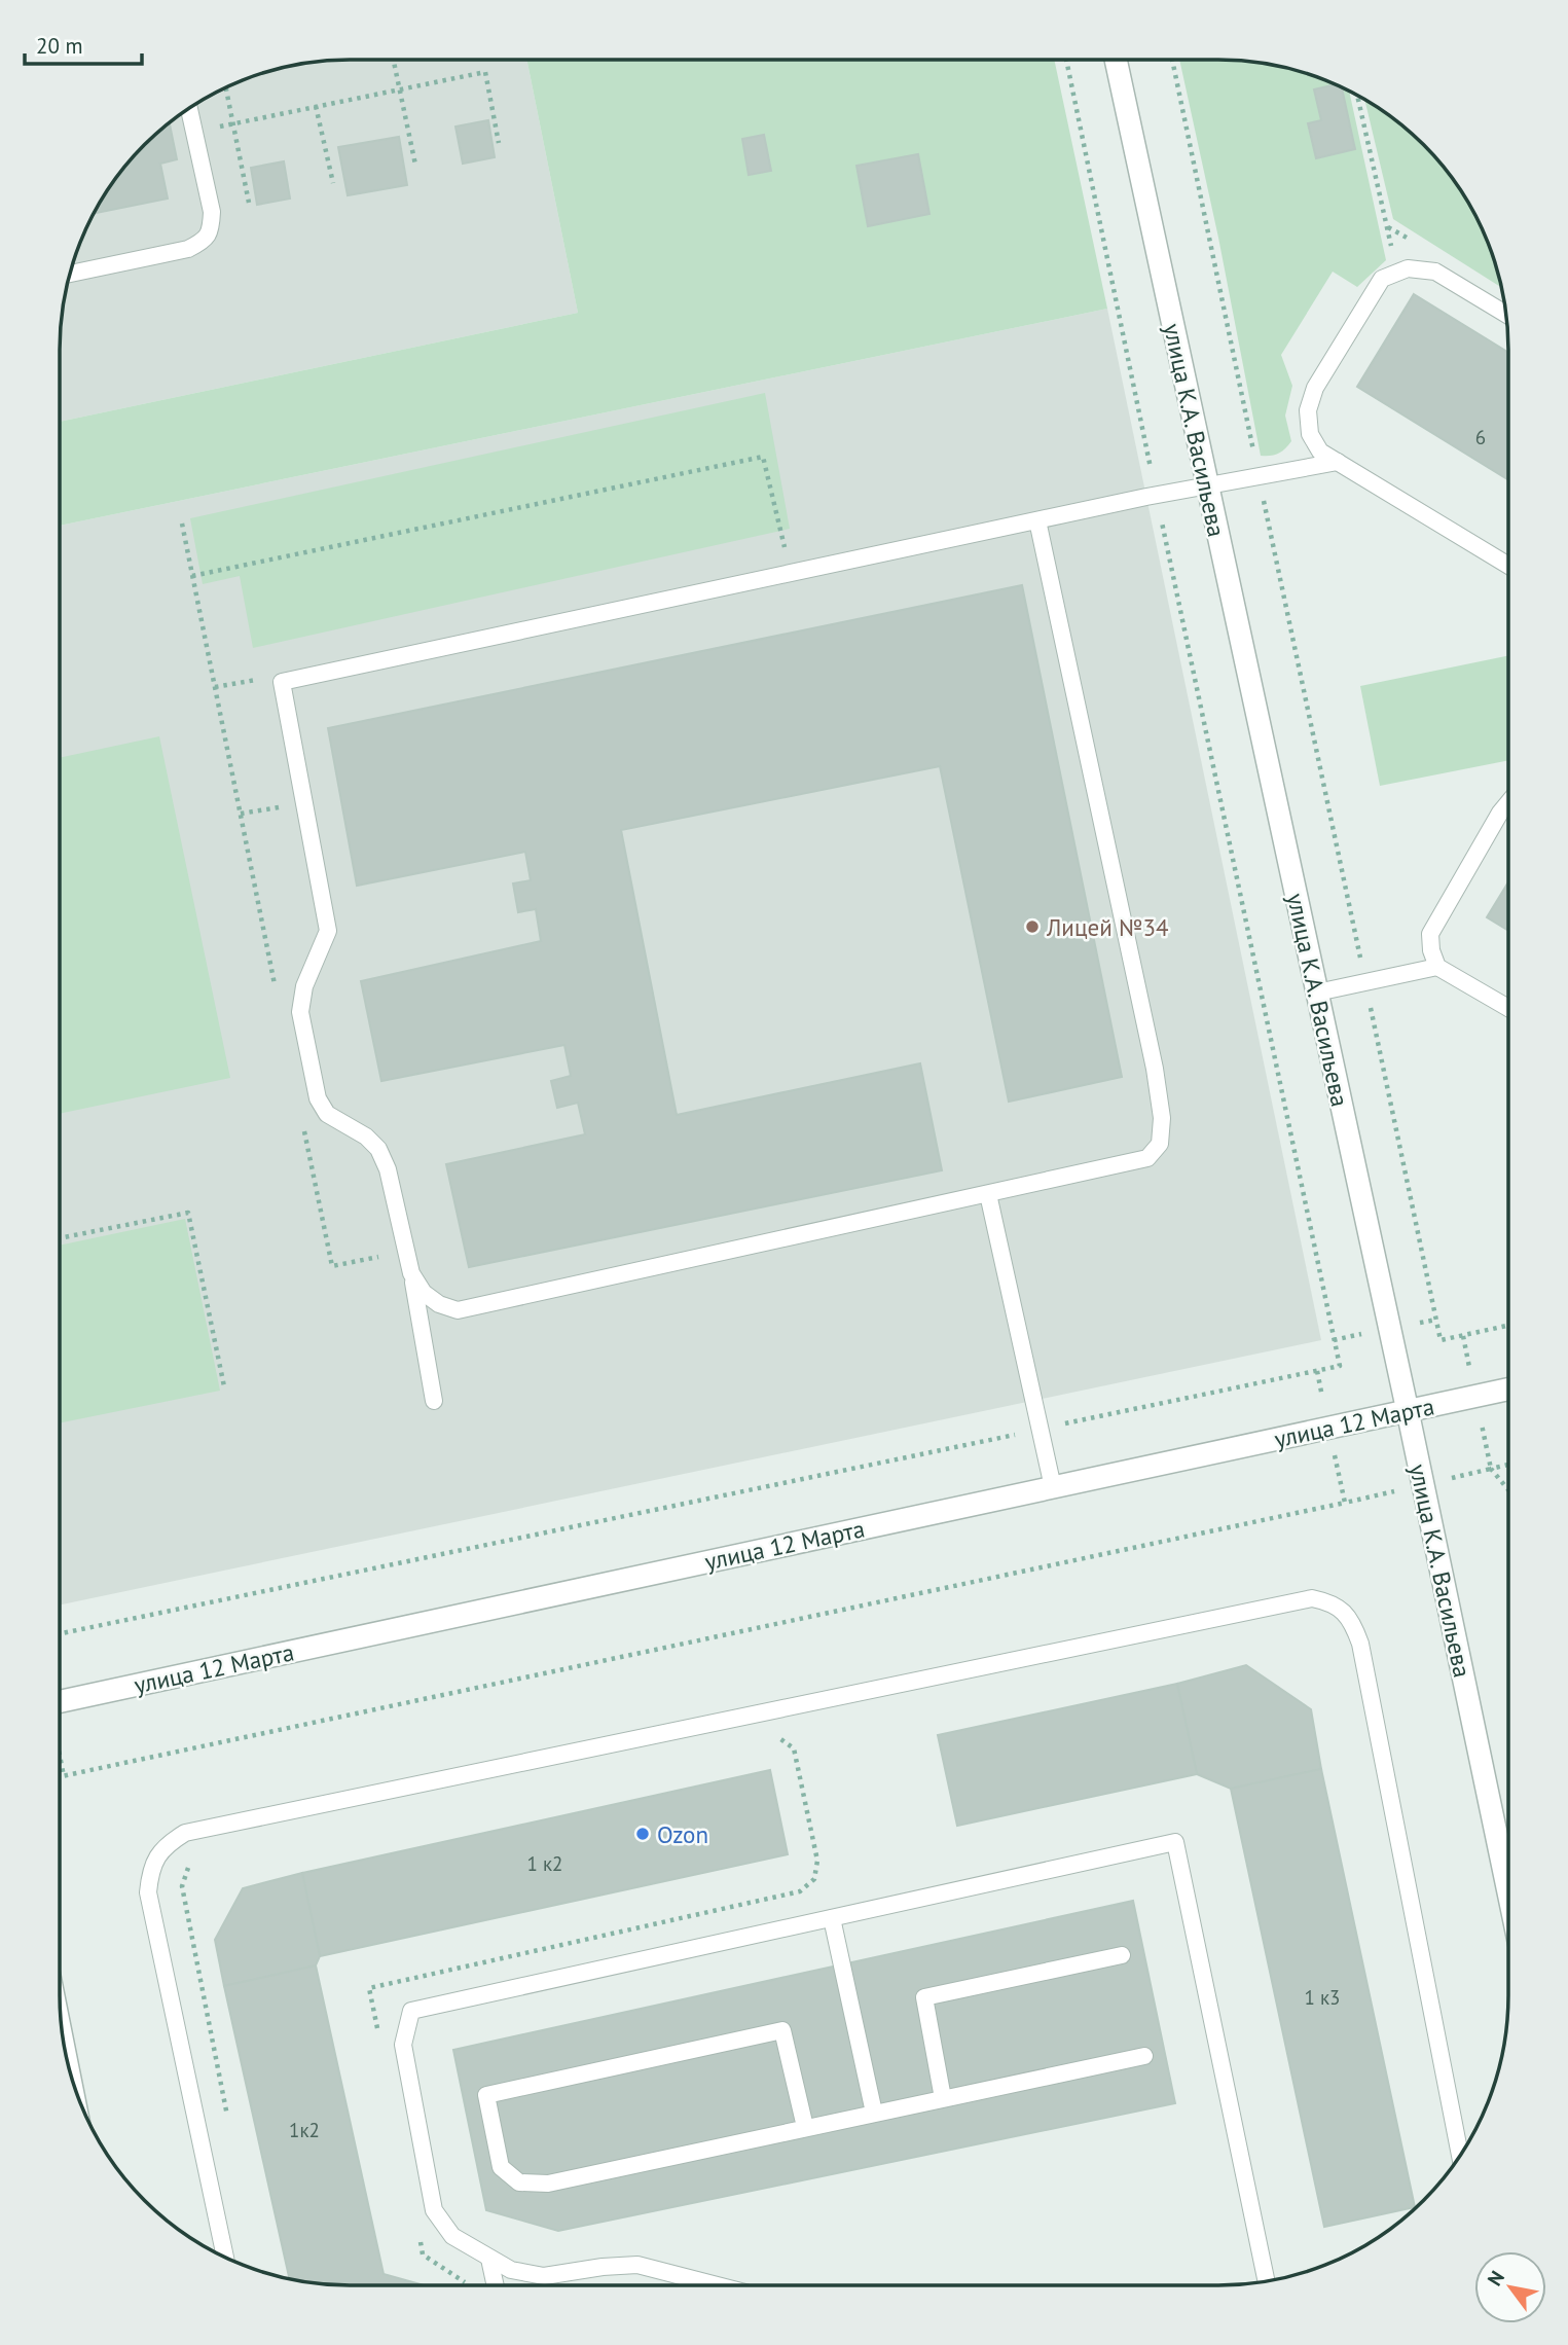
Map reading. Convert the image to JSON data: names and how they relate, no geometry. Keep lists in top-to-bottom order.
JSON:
{
  "streets": {
    "street": ["улица К.А. Васильева", "улица 12 Марта"]
  },
  "crossings": [
    ["улица К.А. Васильева", "улица 12 Марта"]
  ],
  "places": ["Лицей №34", "Ozon"],
  "house_numbers": [
    "6",
    "1 к2",
    "1 к3",
    "1к2"
  ],
  "scale_bar": "20 m",
  "north": "top left"
}
